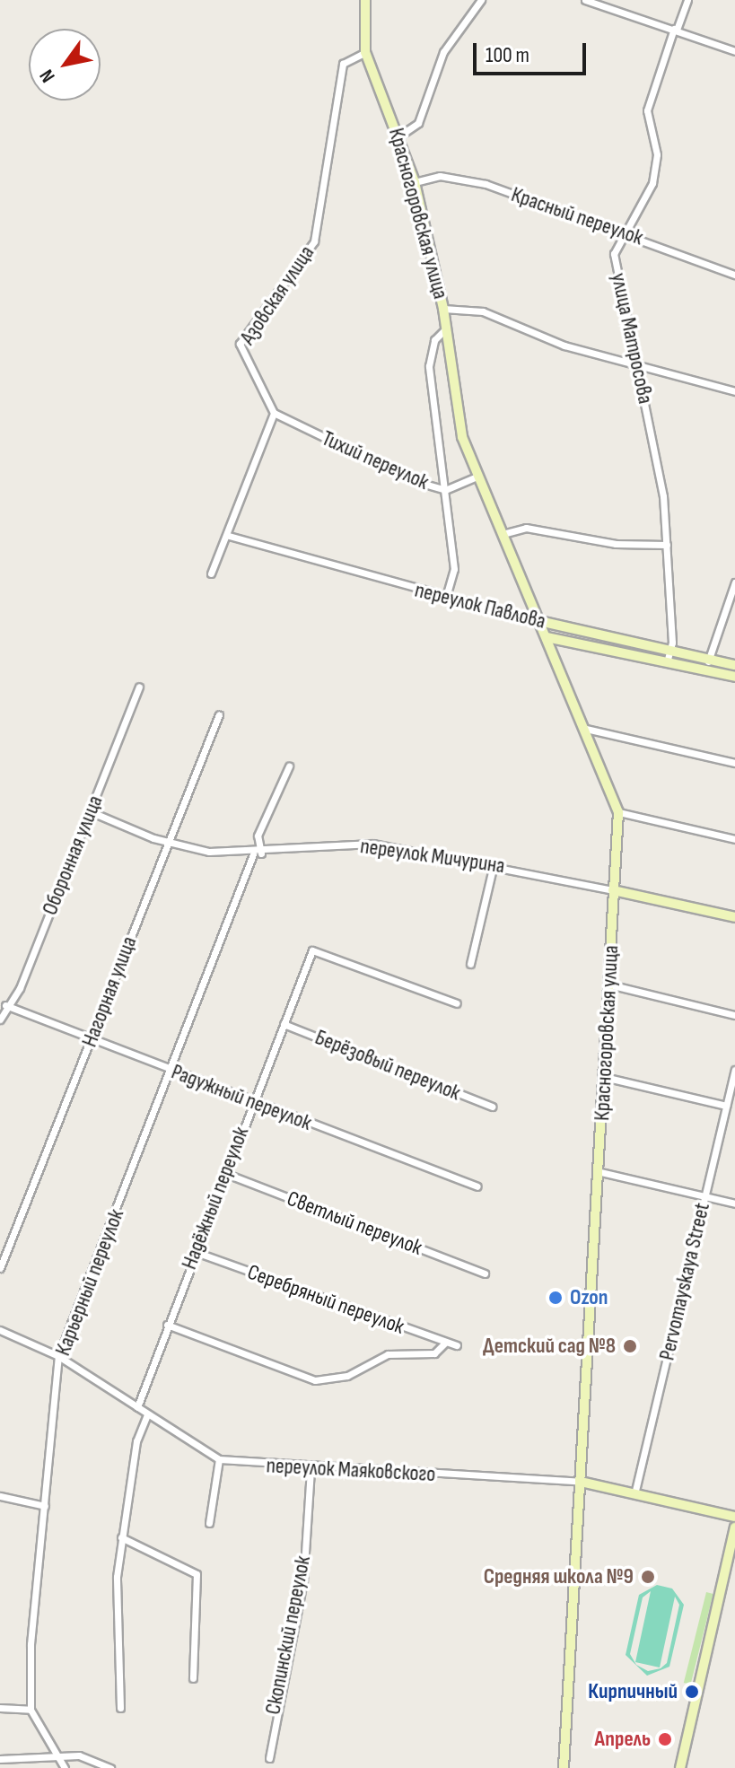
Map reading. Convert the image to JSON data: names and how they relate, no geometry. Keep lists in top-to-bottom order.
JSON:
{
  "streets": {
    "street": [
      "Красногоровская улица",
      "Красный переулок",
      "Азовская улица",
      "улица Матросова",
      "Тихий переулок",
      "переулок Павлова",
      "Оборонная улица",
      "переулок Мичурина",
      "Нагорная улица",
      "Берёзовый переулок",
      "Радужный переулок",
      "Надёжный переулок",
      "Светлый переулок",
      "Pervomayskaya Street",
      "Карьерный переулок",
      "Серебряный переулок",
      "переулок Маяковского",
      "Скопинский переулок"
    ]
  },
  "crossings": [
    ["Красногоровская улица", "Красный переулок"],
    ["Красногоровская улица", "Азовская улица"],
    ["Красногоровская улица", "Тихий переулок"],
    ["Красногоровская улица", "переулок Павлова"],
    ["Красногоровская улица", "переулок Мичурина"],
    ["Красногоровская улица", "переулок Маяковского"],
    ["Красный переулок", "улица Матросова"],
    ["Азовская улица", "Тихий переулок"],
    ["улица Матросова", "переулок Павлова"],
    ["Оборонная улица", "переулок Мичурина"],
    ["Оборонная улица", "Радужный переулок"],
    ["переулок Мичурина", "Нагорная улица"],
    ["переулок Мичурина", "Карьерный переулок"],
    ["Нагорная улица", "Радужный переулок"],
    ["Берёзовый переулок", "Надёжный переулок"],
    ["Радужный переулок", "Надёжный переулок"],
    ["Радужный переулок", "Карьерный переулок"],
    ["Надёжный переулок", "Светлый переулок"],
    ["Надёжный переулок", "Серебряный переулок"],
    ["Надёжный переулок", "переулок Маяковского"],
    ["Pervomayskaya Street", "переулок Маяковского"],
    ["Карьерный переулок", "переулок Маяковского"],
    ["переулок Маяковского", "Скопинский переулок"]
  ],
  "places": [
    "Ozon",
    "Детский сад №8",
    "Средняя школа №9",
    "Кирпичный",
    "Апрель"
  ],
  "scale_bar": "100 m",
  "north": "bottom left"
}
